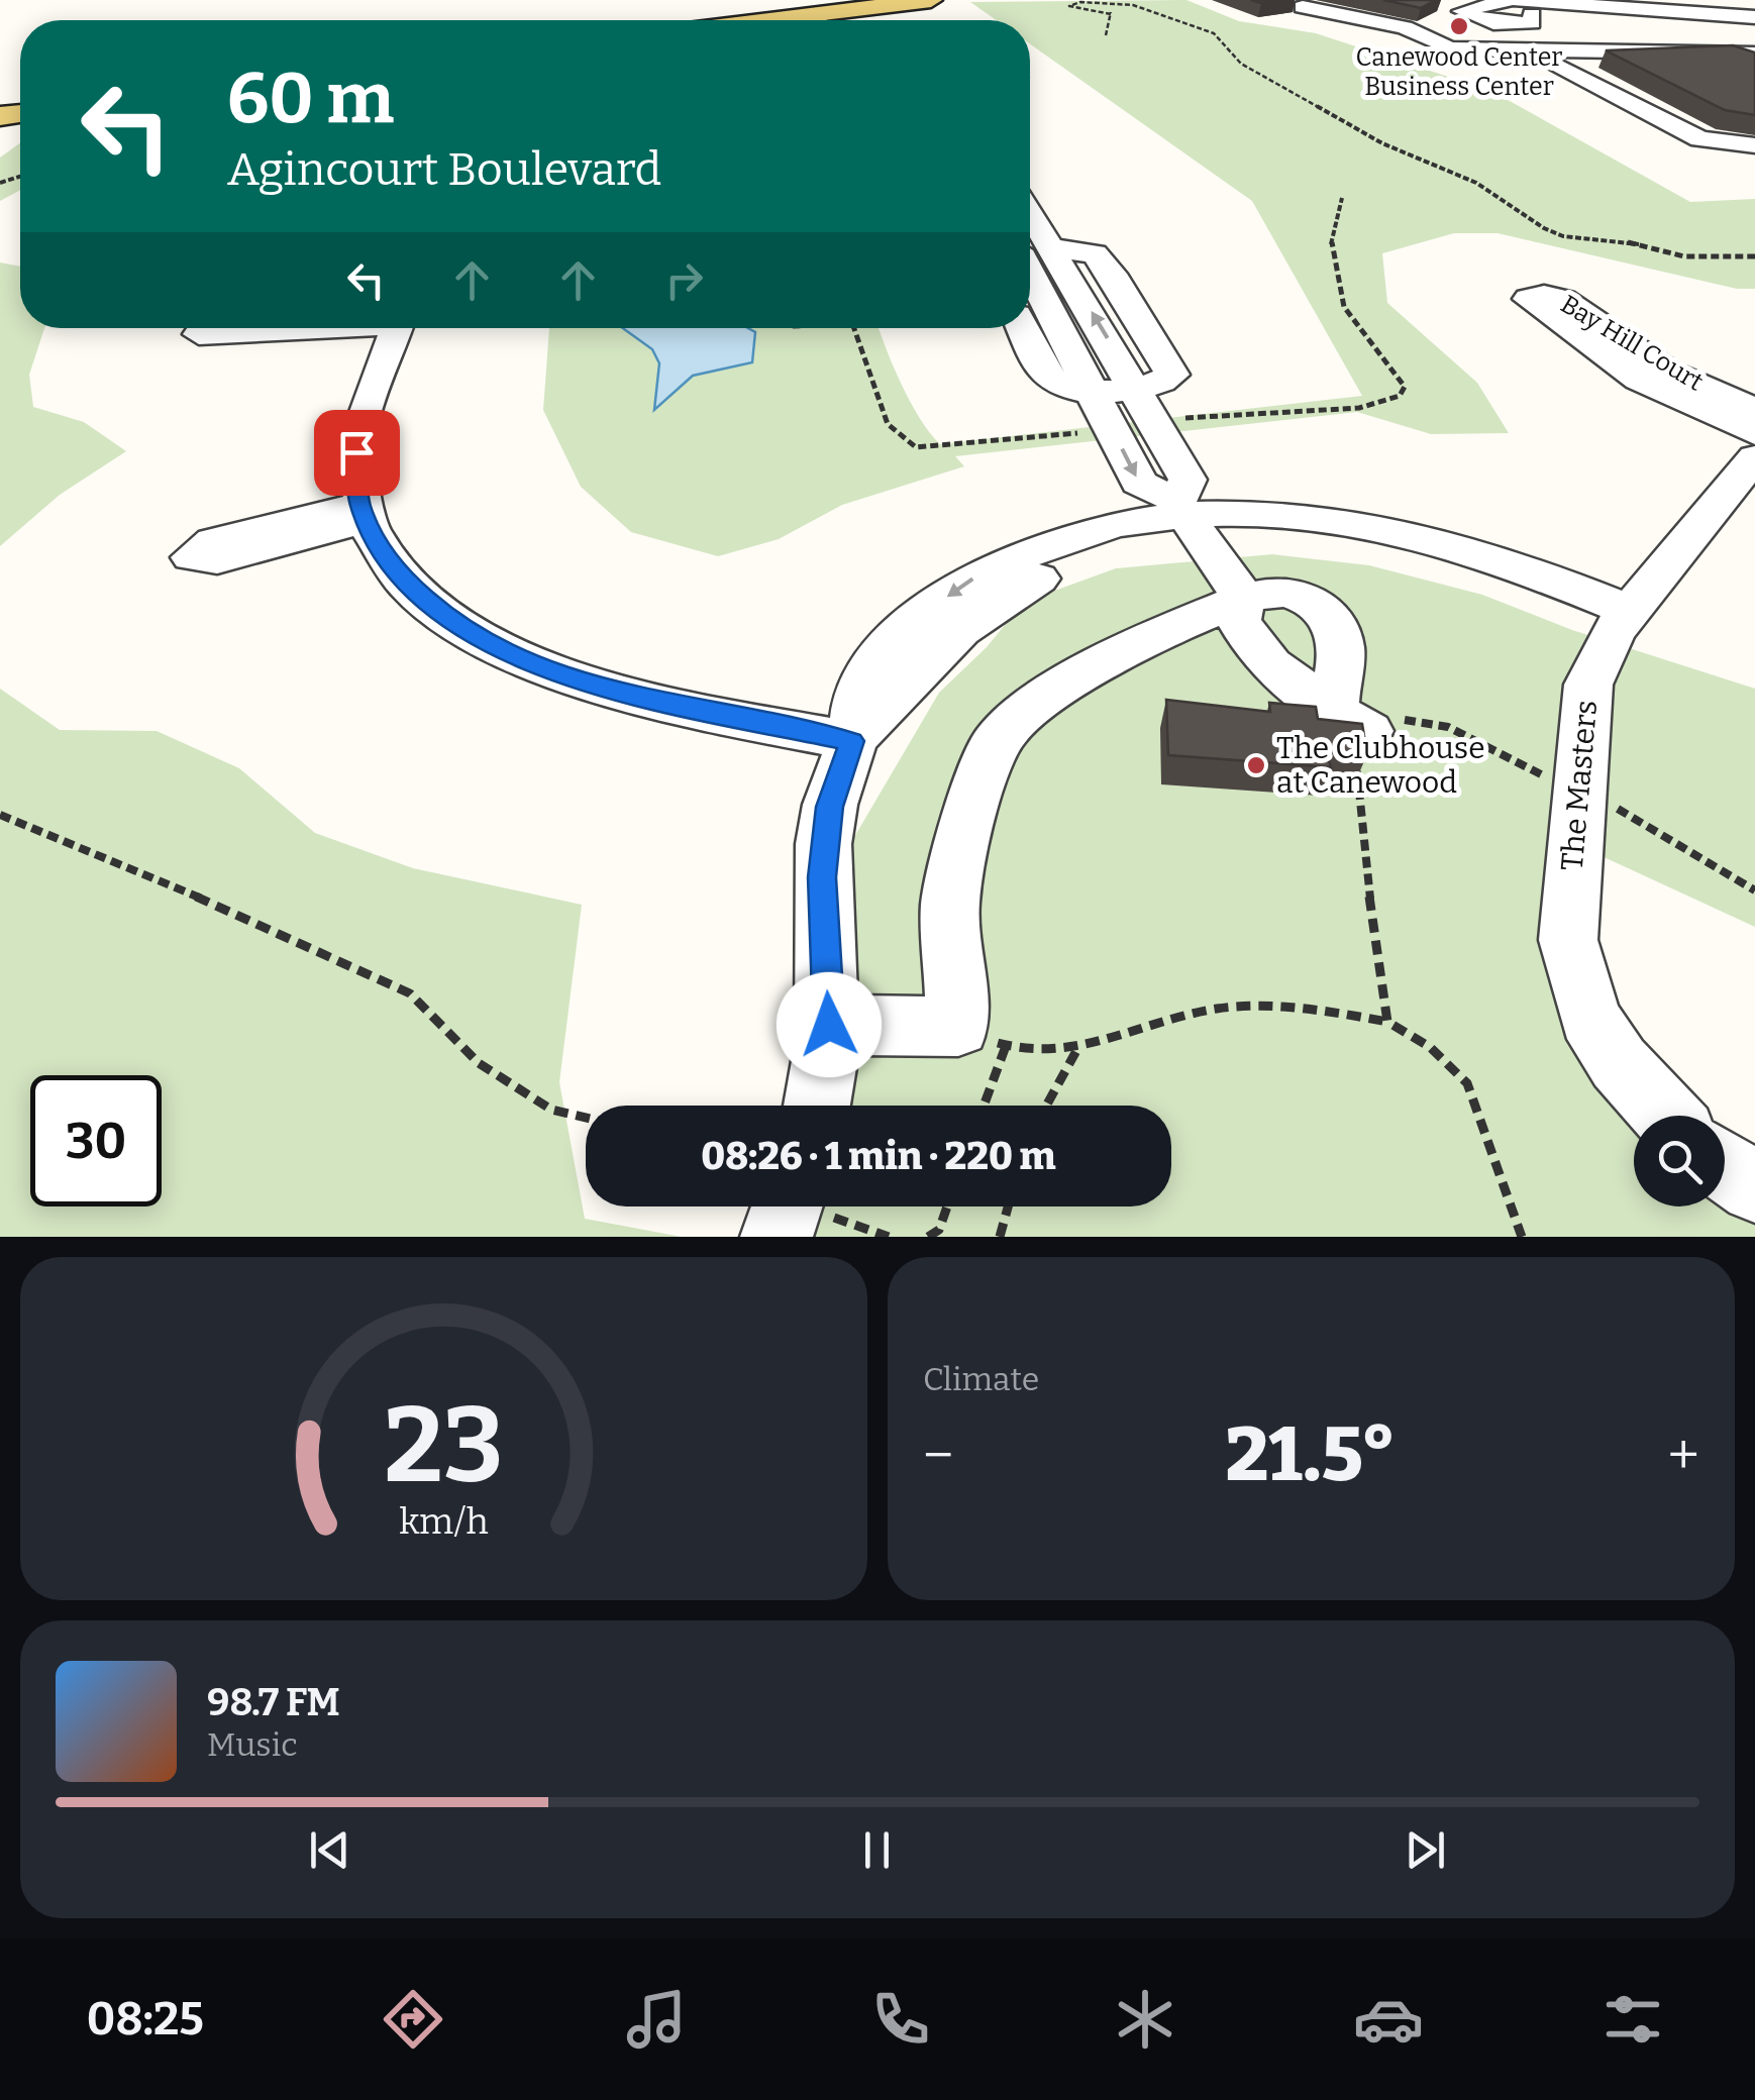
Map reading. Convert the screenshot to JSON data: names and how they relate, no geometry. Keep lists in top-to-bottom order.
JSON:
{
  "streets": {
    "street": ["Bay Hill Court", "The Masters"]
  },
  "places": ["Canewood Center Business Center", "The Clubhouse at Canewood"],
  "page": {
    "turn": ["60 m", "Agincourt Boulevard"],
    "limit": "30",
    "trip": "08:26 · 1 min · 220 m",
    "tile": "Climate",
    "heat": ["−", "21.5°", "+"],
    "song": ["98.7 FM", "Music"],
    "tabs": "08:25",
    "gauge": ["23", "km/h"]
  }
}
